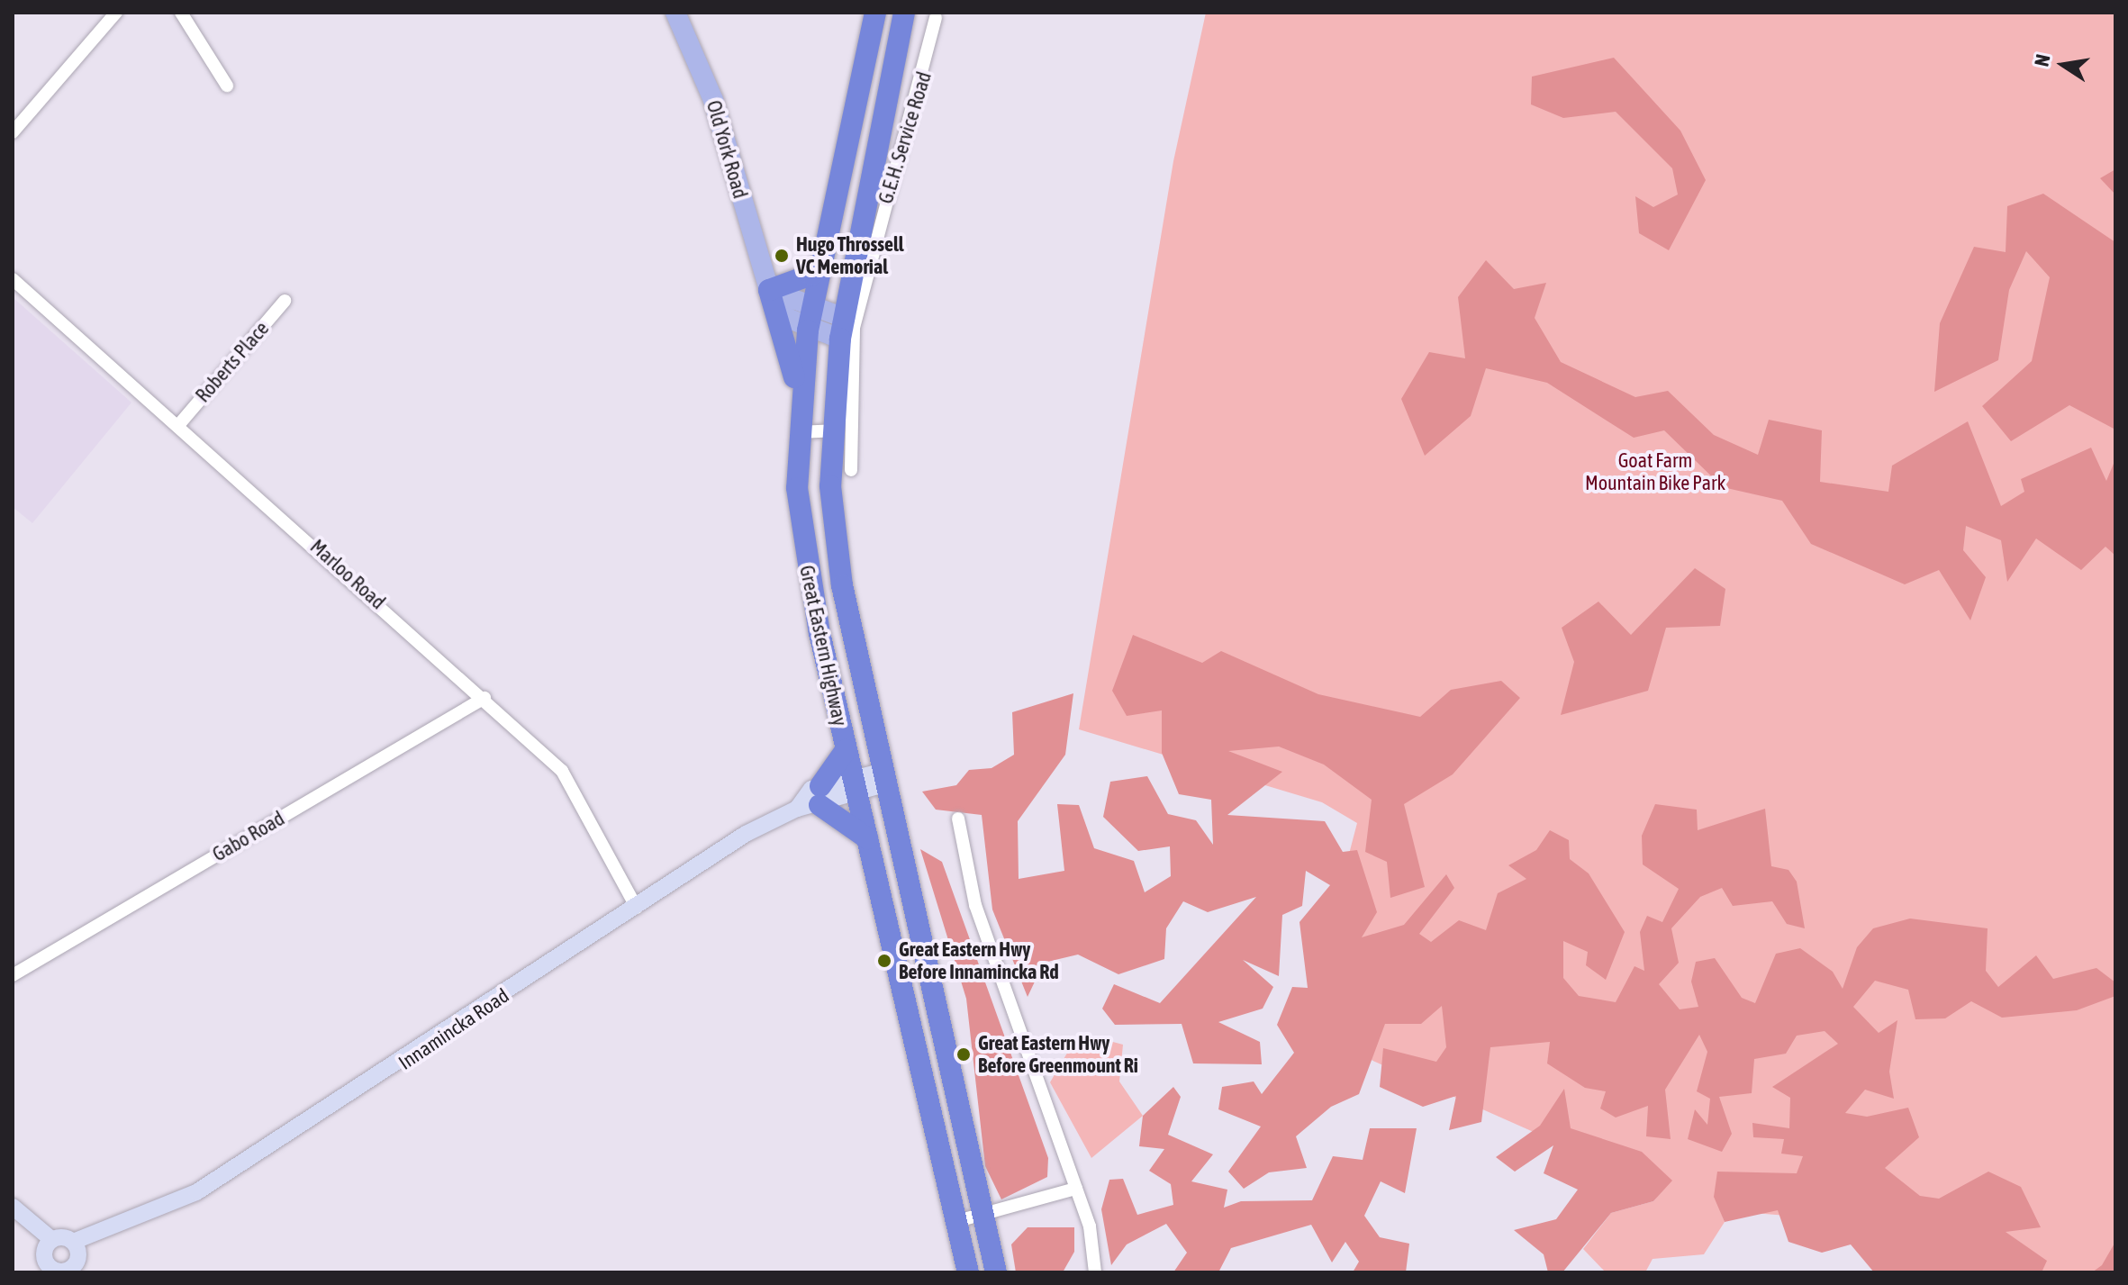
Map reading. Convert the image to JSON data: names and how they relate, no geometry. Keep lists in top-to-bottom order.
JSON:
{
  "streets": {
    "highway": ["Great Eastern Highway"],
    "main road": ["Old York Road", "Innamincka Road"],
    "street": [
      "G.E.H. Service Road",
      "Roberts Place",
      "Marloo Road",
      "Gabo Road"
    ]
  },
  "crossings": [
    ["G.E.H. Service Road", "Great Eastern Highway"],
    ["Roberts Place", "Marloo Road"],
    ["Marloo Road", "Gabo Road"],
    ["Marloo Road", "Innamincka Road"]
  ],
  "parks": ["Goat Farm Mountain Bike Park"],
  "places": ["Hugo Throssell VC Memorial", "Great Eastern Hwy Before Innamincka Rd", "Great Eastern Hwy Before Greenmount Ri"],
  "north": "left"
}
